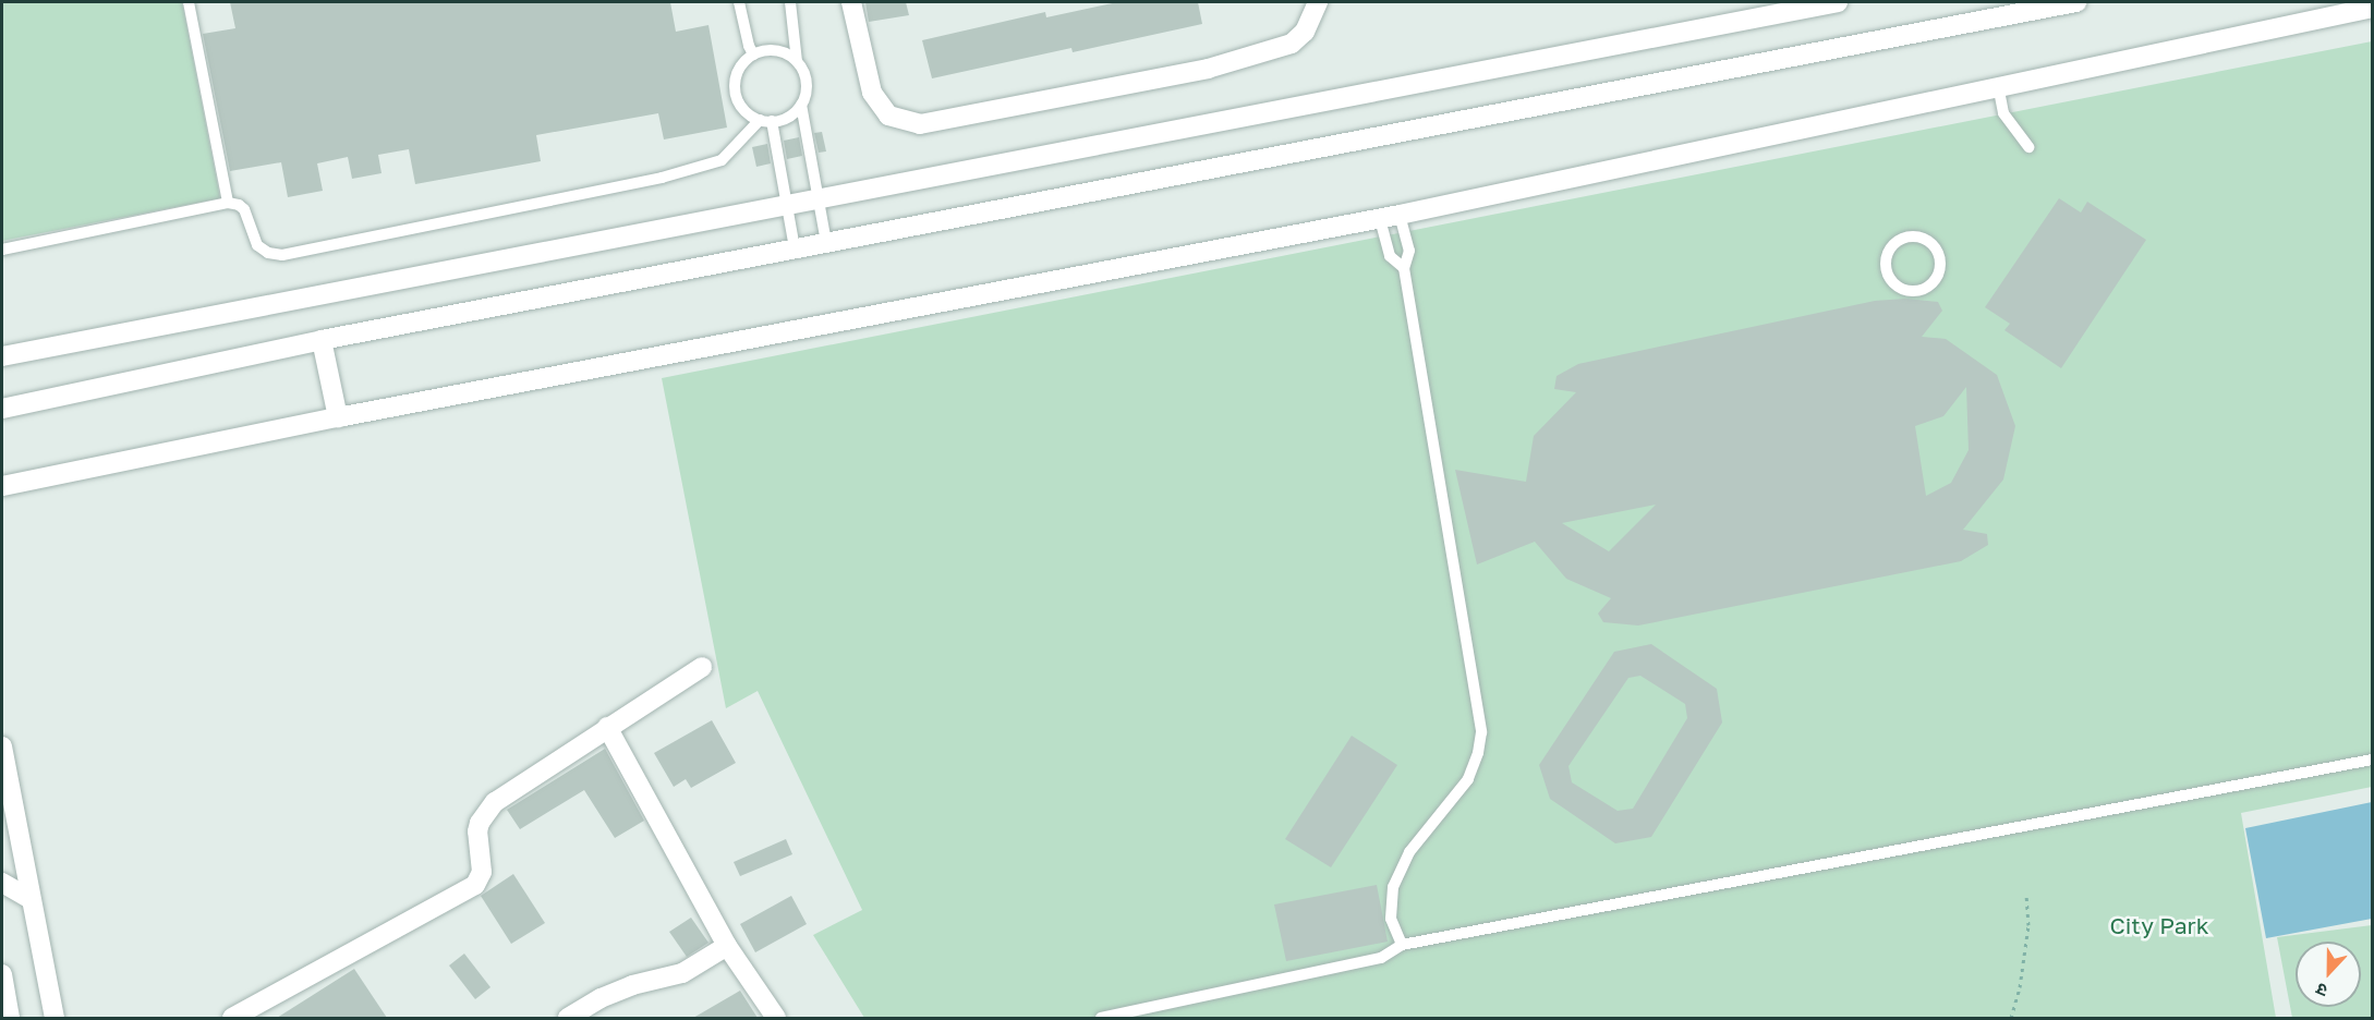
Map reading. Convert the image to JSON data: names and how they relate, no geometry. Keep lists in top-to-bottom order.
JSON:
{
  "parks": ["City Park"],
  "north": "bottom"
}
